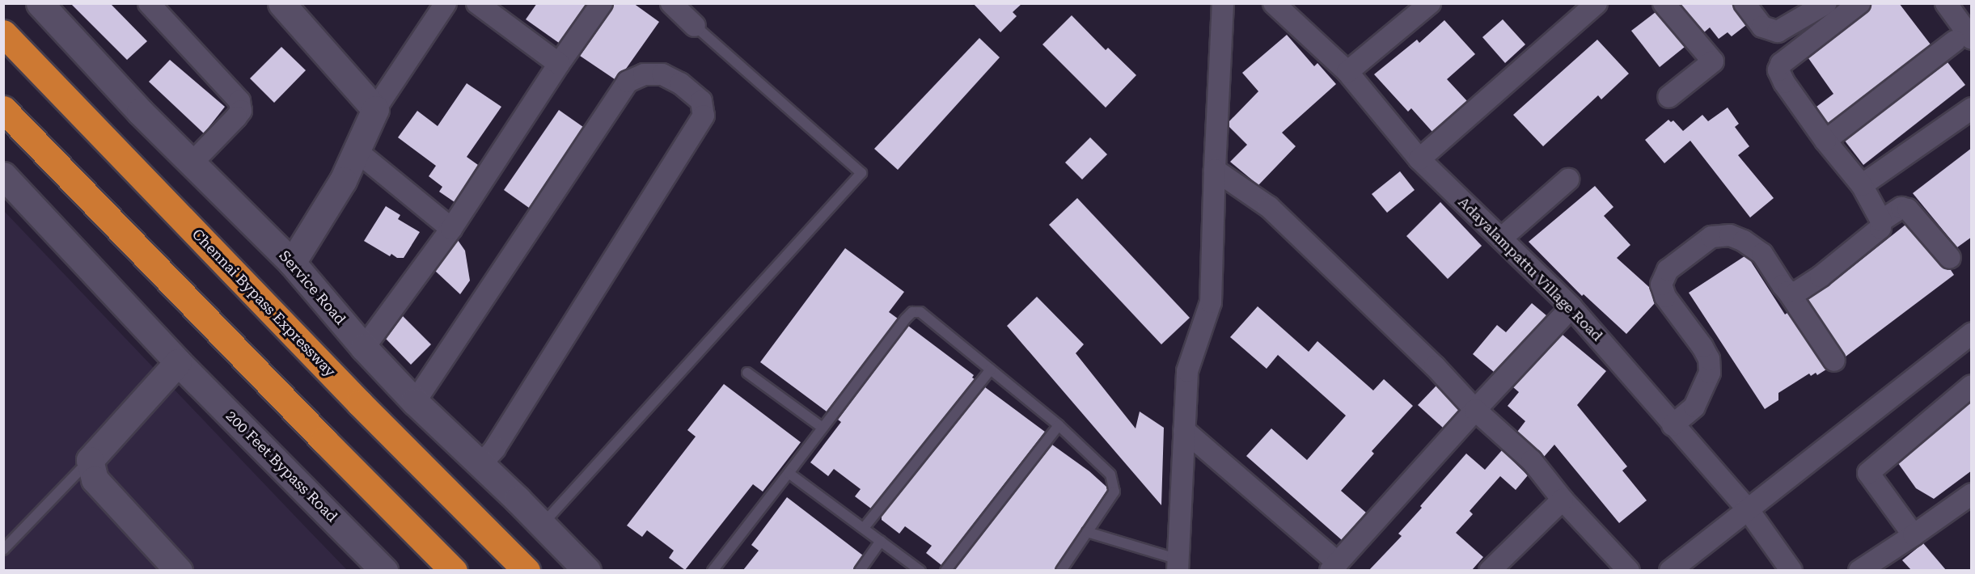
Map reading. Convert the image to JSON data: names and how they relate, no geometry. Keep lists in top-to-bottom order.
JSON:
{
  "streets": {
    "highway": ["Chennai Bypass Expressway"],
    "street": ["Adayalampattu Village Road", "Service Road", "200 Feet Bypass Road"]
  }
}
